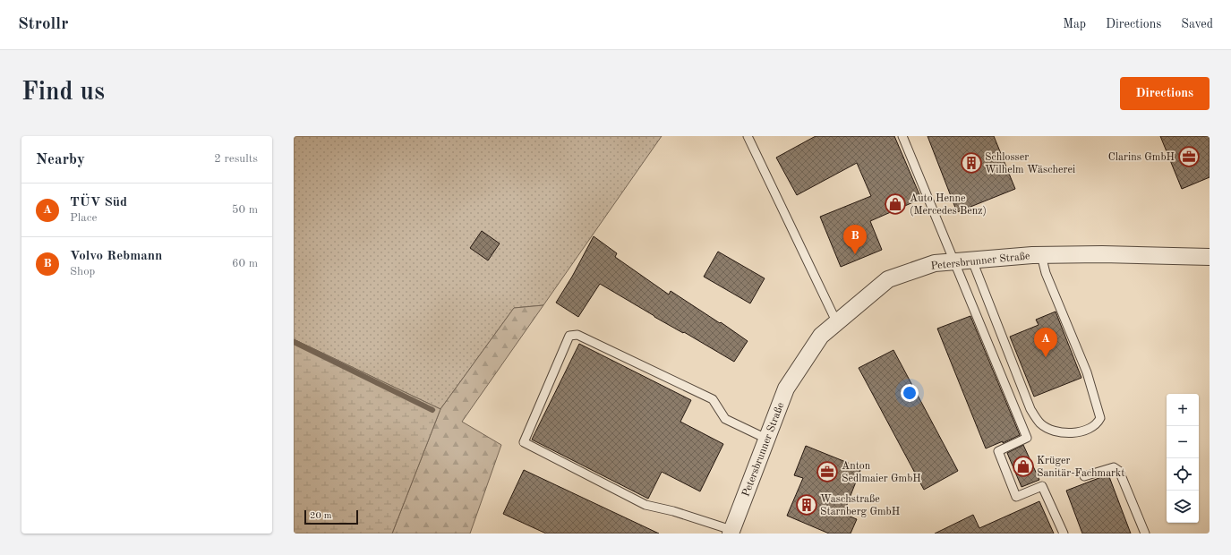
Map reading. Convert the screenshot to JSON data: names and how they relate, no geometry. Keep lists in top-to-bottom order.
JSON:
{
  "streets": {
    "street": ["Petersbrunner Straße"]
  },
  "places": {
    "office": ["Clarins GmbH", "Anton Sedlmaier GmbH"],
    "building": ["Schlosser Wilhelm Wäscherei", "Waschstraße Starnberg GmbH"],
    "shop": ["Auto Henne (Mercedes Benz)", "Krüger Sanitär-Fachmarkt"]
  },
  "scale_bar": "20 m",
  "page": {
    "header": "Strollr",
    "nav": ["Map", "Directions", "Saved"],
    "buttons": "Directions",
    "title": "Find us",
    "heading": ["Nearby", "2 results"],
    "list": [
      {
        "mark": "A",
        "name": "TÜV Süd",
        "note": "Place",
        "value": "50 m"
      },
      {
        "mark": "B",
        "name": "Volvo Rebmann",
        "note": "Shop",
        "value": "60 m"
      }
    ],
    "pins": ["B", "A"],
    "map_buttons": ["+", "−"],
    "scale": "20 m"
  }
}
